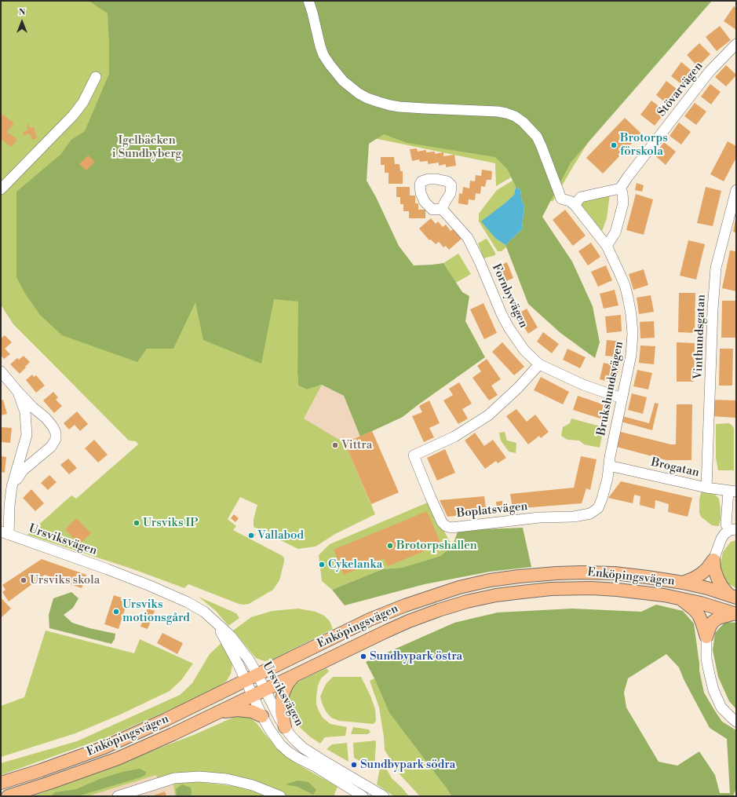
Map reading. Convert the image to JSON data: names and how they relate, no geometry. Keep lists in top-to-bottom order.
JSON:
{
  "streets": {
    "main road": ["Enköpingsvägen"],
    "street": [
      "Stövarvägen",
      "Fornbyvägen",
      "Vinthundsgatan",
      "Brukshundsvägen",
      "Brogatan",
      "Boplatsvägen",
      "Ursviksvägen"
    ]
  },
  "crossings": [
    ["Fornbyvägen", "Brukshundsvägen"],
    ["Fornbyvägen", "Boplatsvägen"],
    ["Vinthundsgatan", "Brogatan"],
    ["Brukshundsvägen", "Brogatan"],
    ["Brukshundsvägen", "Boplatsvägen"],
    ["Brogatan", "Boplatsvägen"],
    ["Ursviksvägen", "Enköpingsvägen"]
  ],
  "parks": ["Igelbäcken i Sundbyberg"],
  "places": [
    "Brotorps förskola",
    "Vittra",
    "Ursviks IP",
    "Vallabod",
    "Brotorpshallen",
    "Cykelanka",
    "Ursviks skola",
    "Ursviks motionsgård",
    "Sundbypark östra",
    "Sundbypark södra"
  ],
  "north": "top"
}
